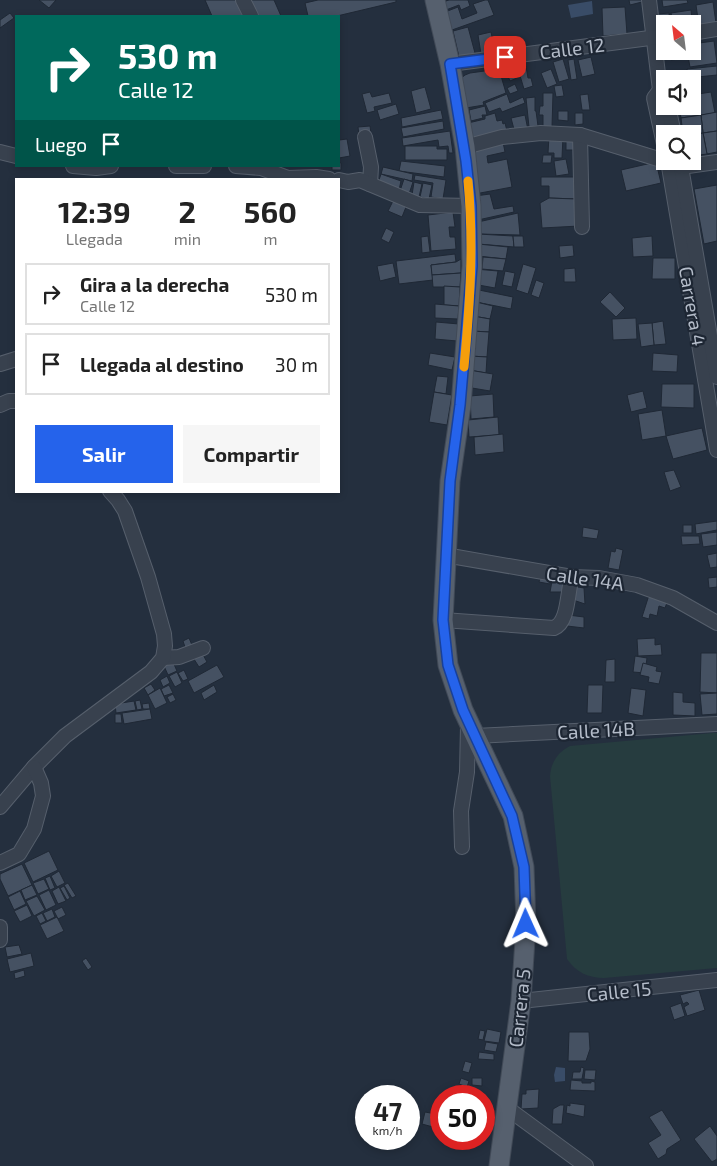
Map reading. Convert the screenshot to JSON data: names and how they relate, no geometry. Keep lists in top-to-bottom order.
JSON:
{
  "streets": {
    "main road": ["Carrera 5"],
    "street": [
      "Calle 12",
      "Carrera 4",
      "Calle 14A",
      "Calle 14B",
      "Calle 15"
    ]
  },
  "crossings": [
    ["Calle 12", "Carrera 5"],
    ["Calle 14A", "Carrera 5"],
    ["Calle 14B", "Carrera 5"],
    ["Calle 15", "Carrera 5"]
  ],
  "north": "top left",
  "page": {
    "turn": ["530 m", "Calle 12"],
    "then": "Luego",
    "eta": [
      "12:39",
      "Llegada",
      "2",
      "min",
      "560",
      "m"
    ],
    "list": [
      {
        "name": "Gira a la derecha",
        "note": "Calle 12",
        "value": "530 m"
      },
      {
        "name": "Llegada al destino",
        "value": "30 m"
      }
    ],
    "buttons": ["Salir", "Compartir"],
    "speed": "47 km/h",
    "limit": "50"
  }
}
